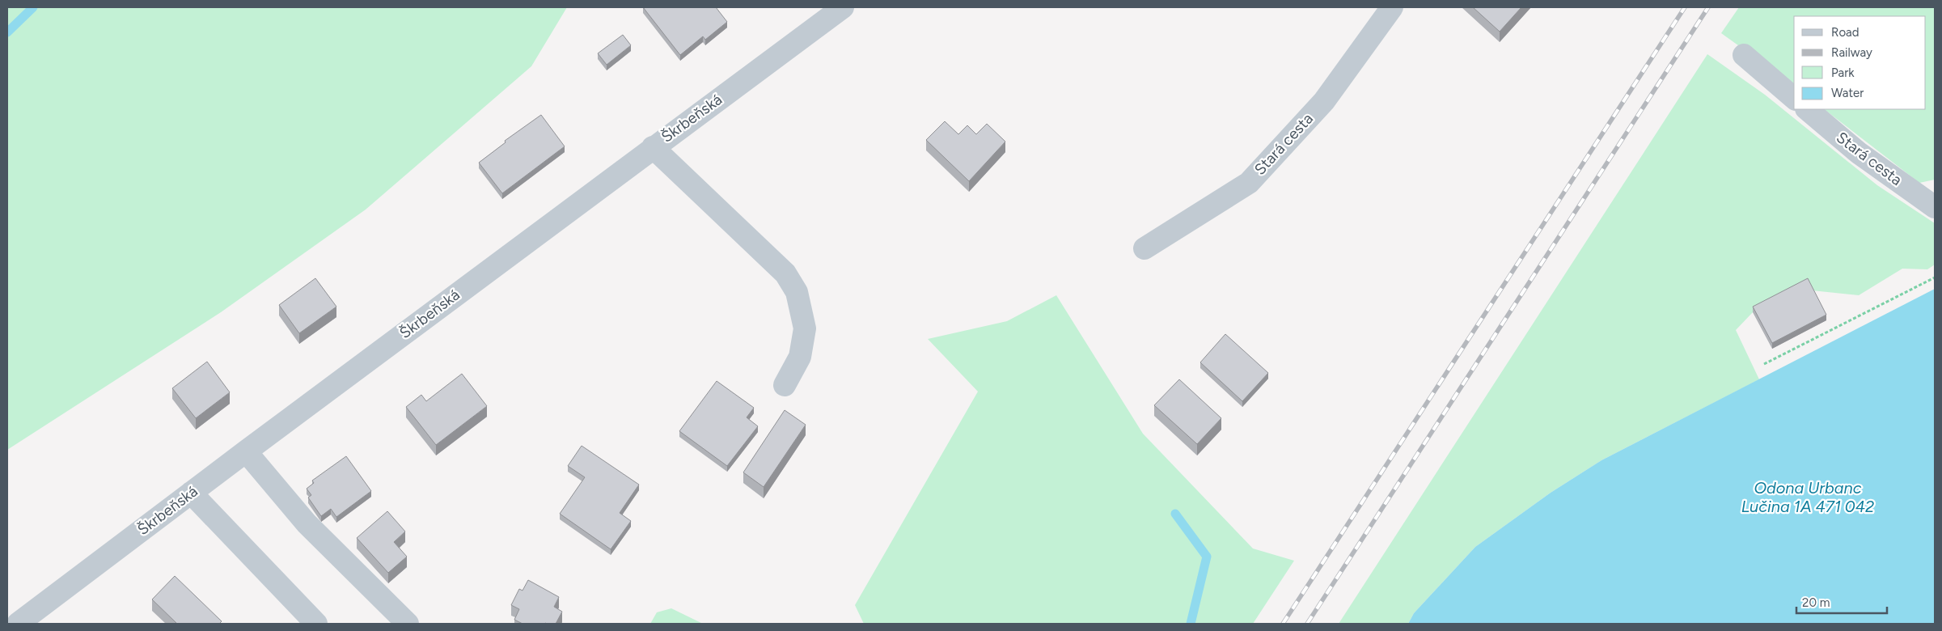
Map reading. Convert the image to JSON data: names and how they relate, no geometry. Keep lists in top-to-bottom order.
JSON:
{
  "streets": {
    "street": ["Škrbeňská", "Stará cesta"]
  },
  "water": ["Odona Urbanc Lučina 1A 471 042"],
  "legend": [
    "Road",
    "Railway",
    "Park",
    "Water"
  ],
  "scale_bar": "20 m"
}
